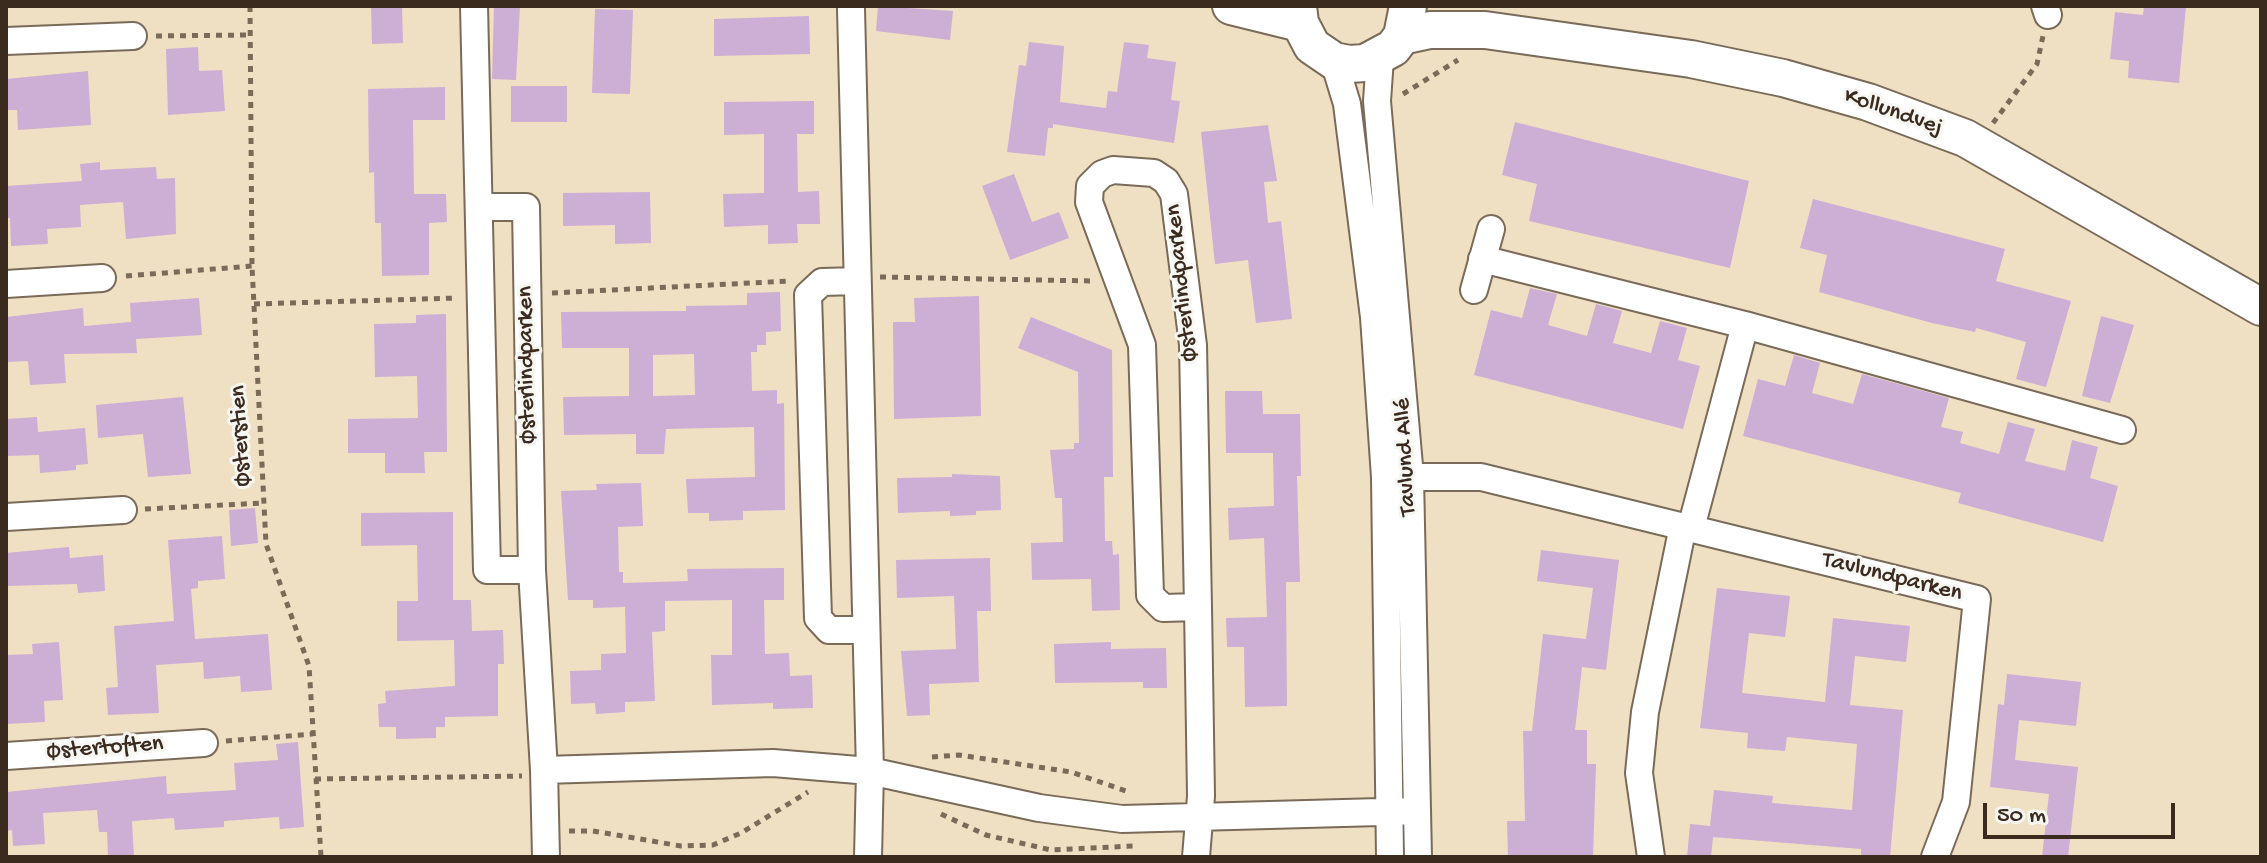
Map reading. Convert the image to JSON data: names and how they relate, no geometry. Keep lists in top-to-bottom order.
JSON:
{
  "streets": {
    "street": [
      "Kollundvej",
      "Østerlindparken",
      "Tavlund Allé",
      "Tavlundparken",
      "Østertoften"
    ],
    "path": ["Østerstien"]
  },
  "crossings": [
    ["Kollundvej", "Tavlund Allé"],
    ["Tavlund Allé", "Tavlundparken"]
  ],
  "scale_bar": "50 m"
}
